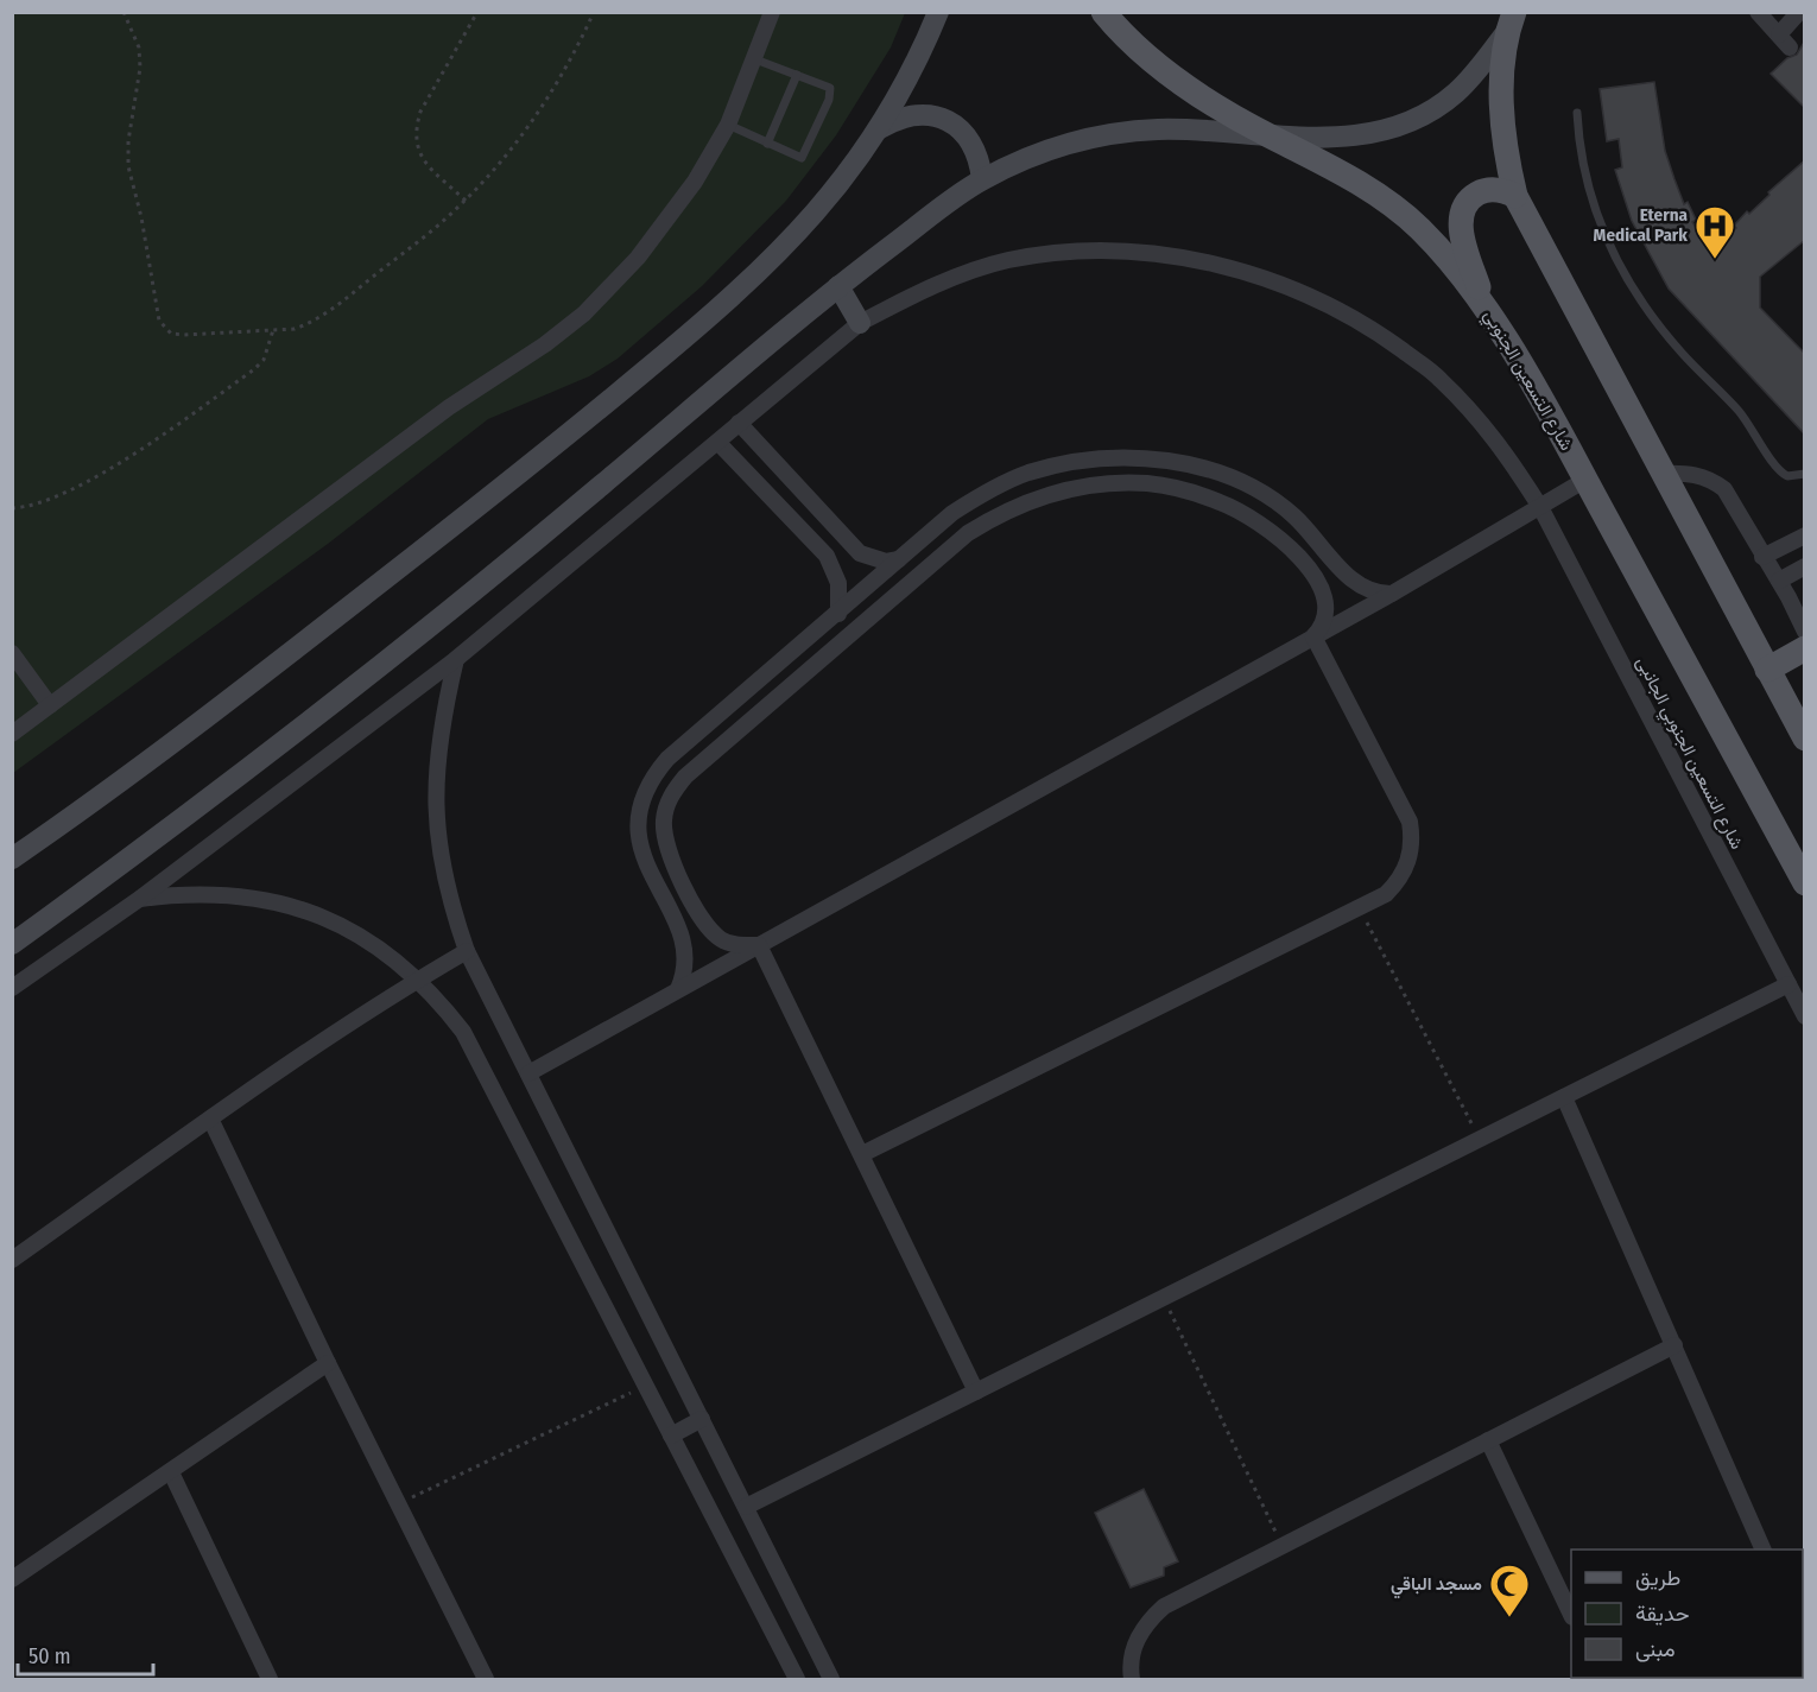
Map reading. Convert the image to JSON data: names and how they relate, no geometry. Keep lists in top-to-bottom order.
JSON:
{
  "streets": {
    "main road": ["شارع التسعين الجنوبي"],
    "street": ["شارع التسعين الجنوبي الجانبى"]
  },
  "places": {
    "hospital": ["Eterna Medical Park"],
    "mosque": ["مسجد الباقي"]
  },
  "legend": ["طريق", "حديقة", "مبنى"],
  "scale_bar": "50 m"
}
